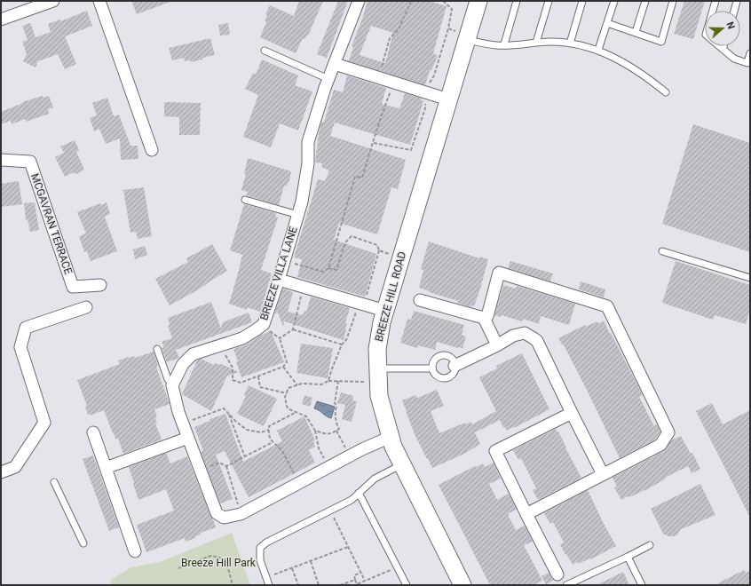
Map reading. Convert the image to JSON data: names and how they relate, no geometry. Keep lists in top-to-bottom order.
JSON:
{
  "streets": {
    "street": ["MCGAVRAN TERRACE", "BREEZE VILLA LANE", "BREEZE HILL ROAD"]
  },
  "parks": ["Breeze Hill Park"],
  "north": "right"
}
